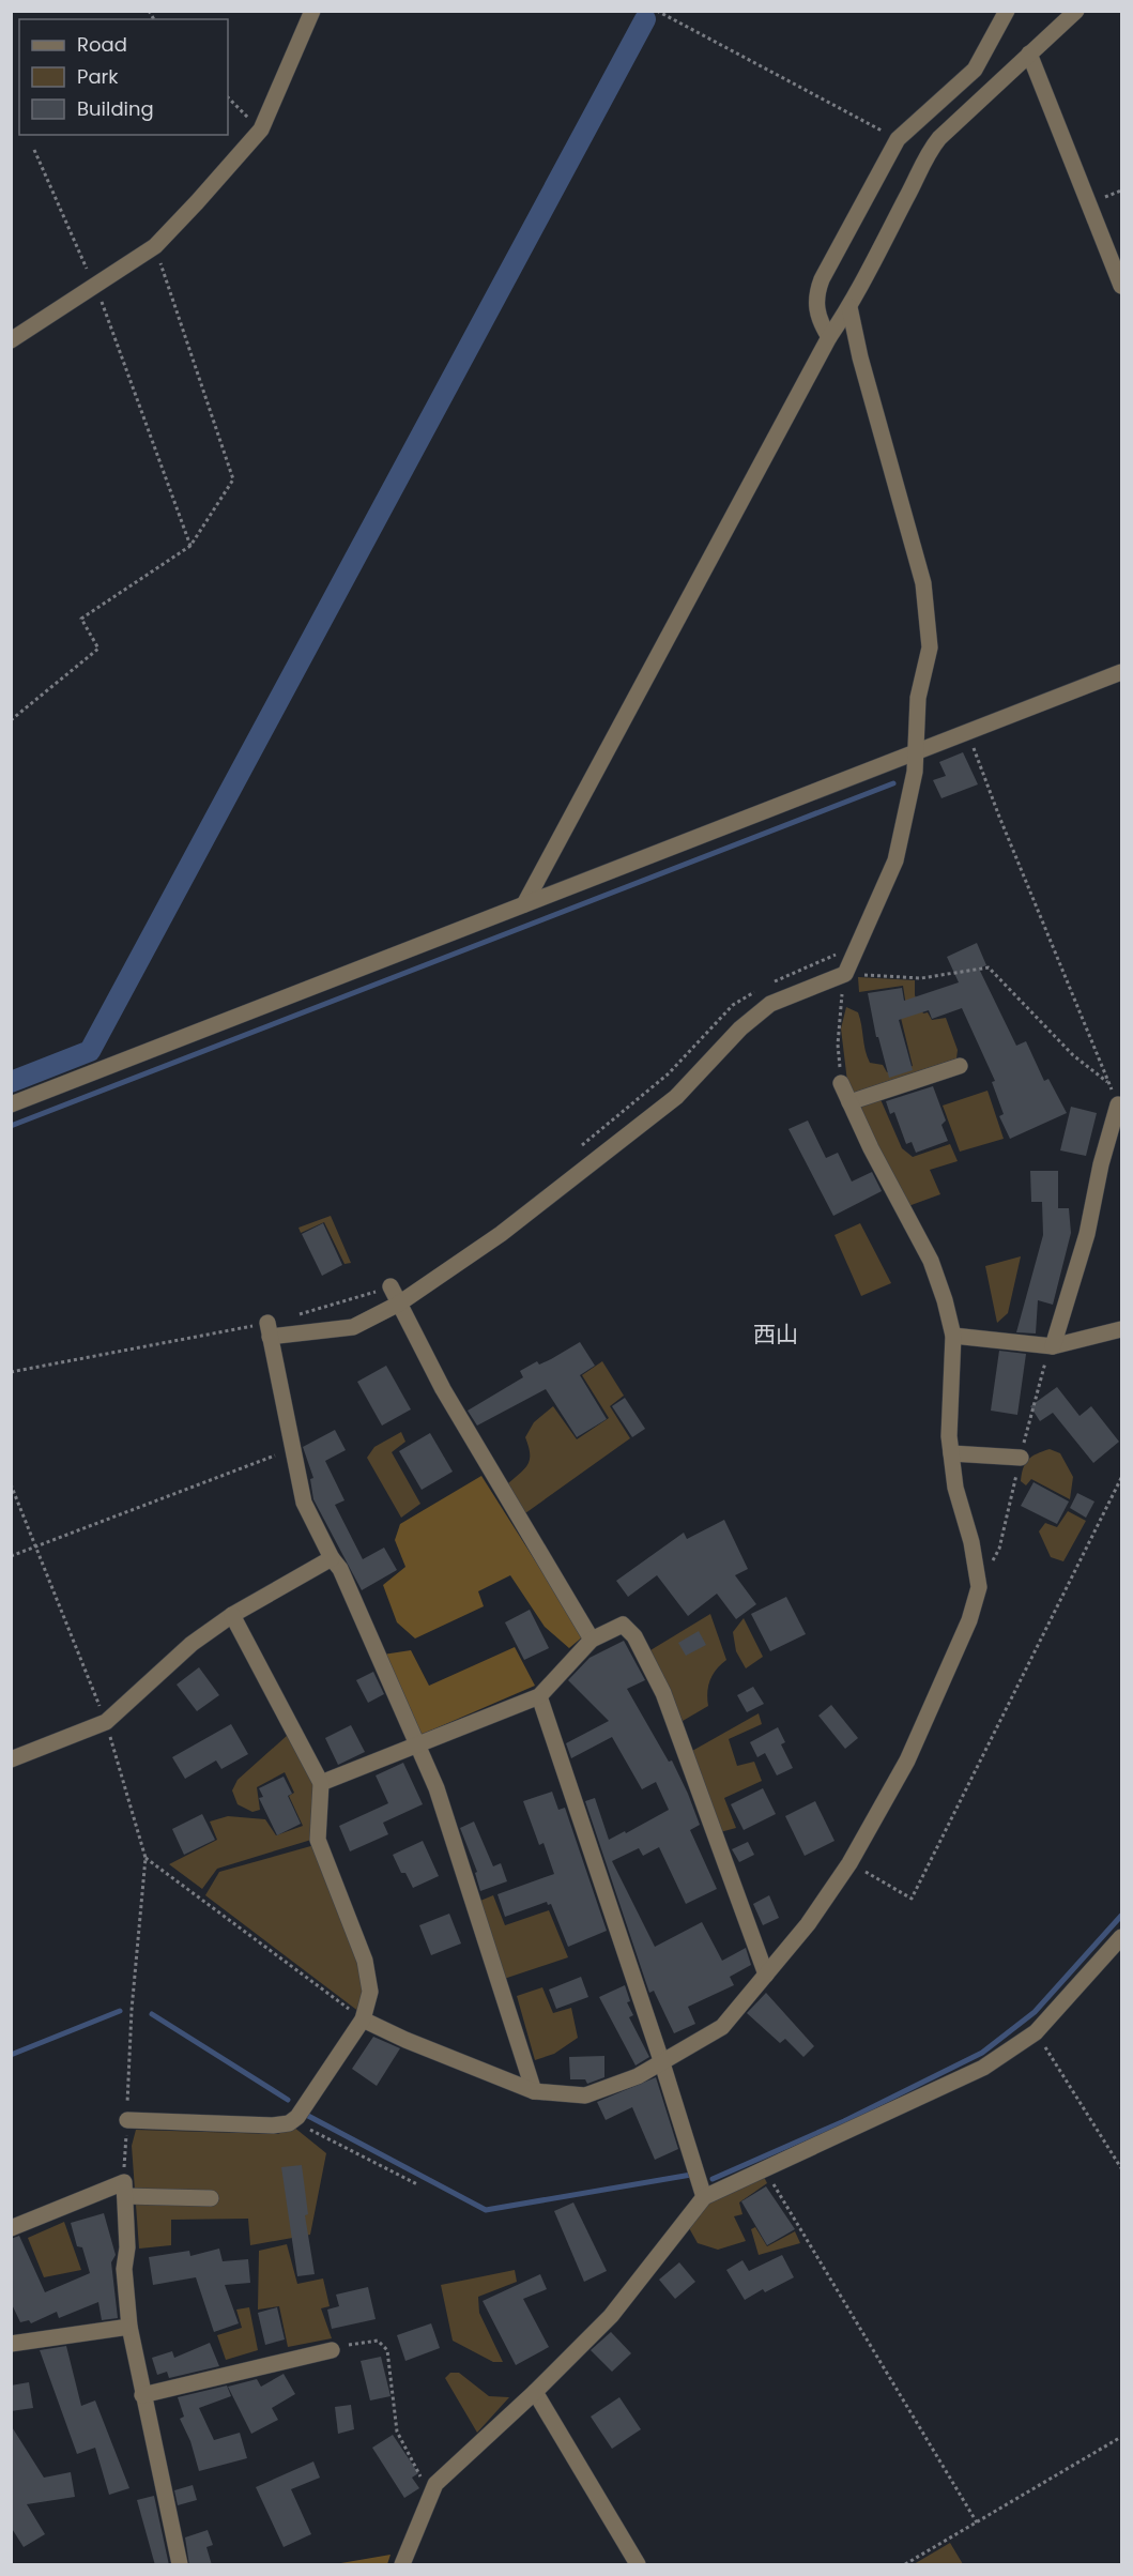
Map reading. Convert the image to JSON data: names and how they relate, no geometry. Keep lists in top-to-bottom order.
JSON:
{
  "districts": ["西山"],
  "legend": ["Road", "Park", "Building"]
}
